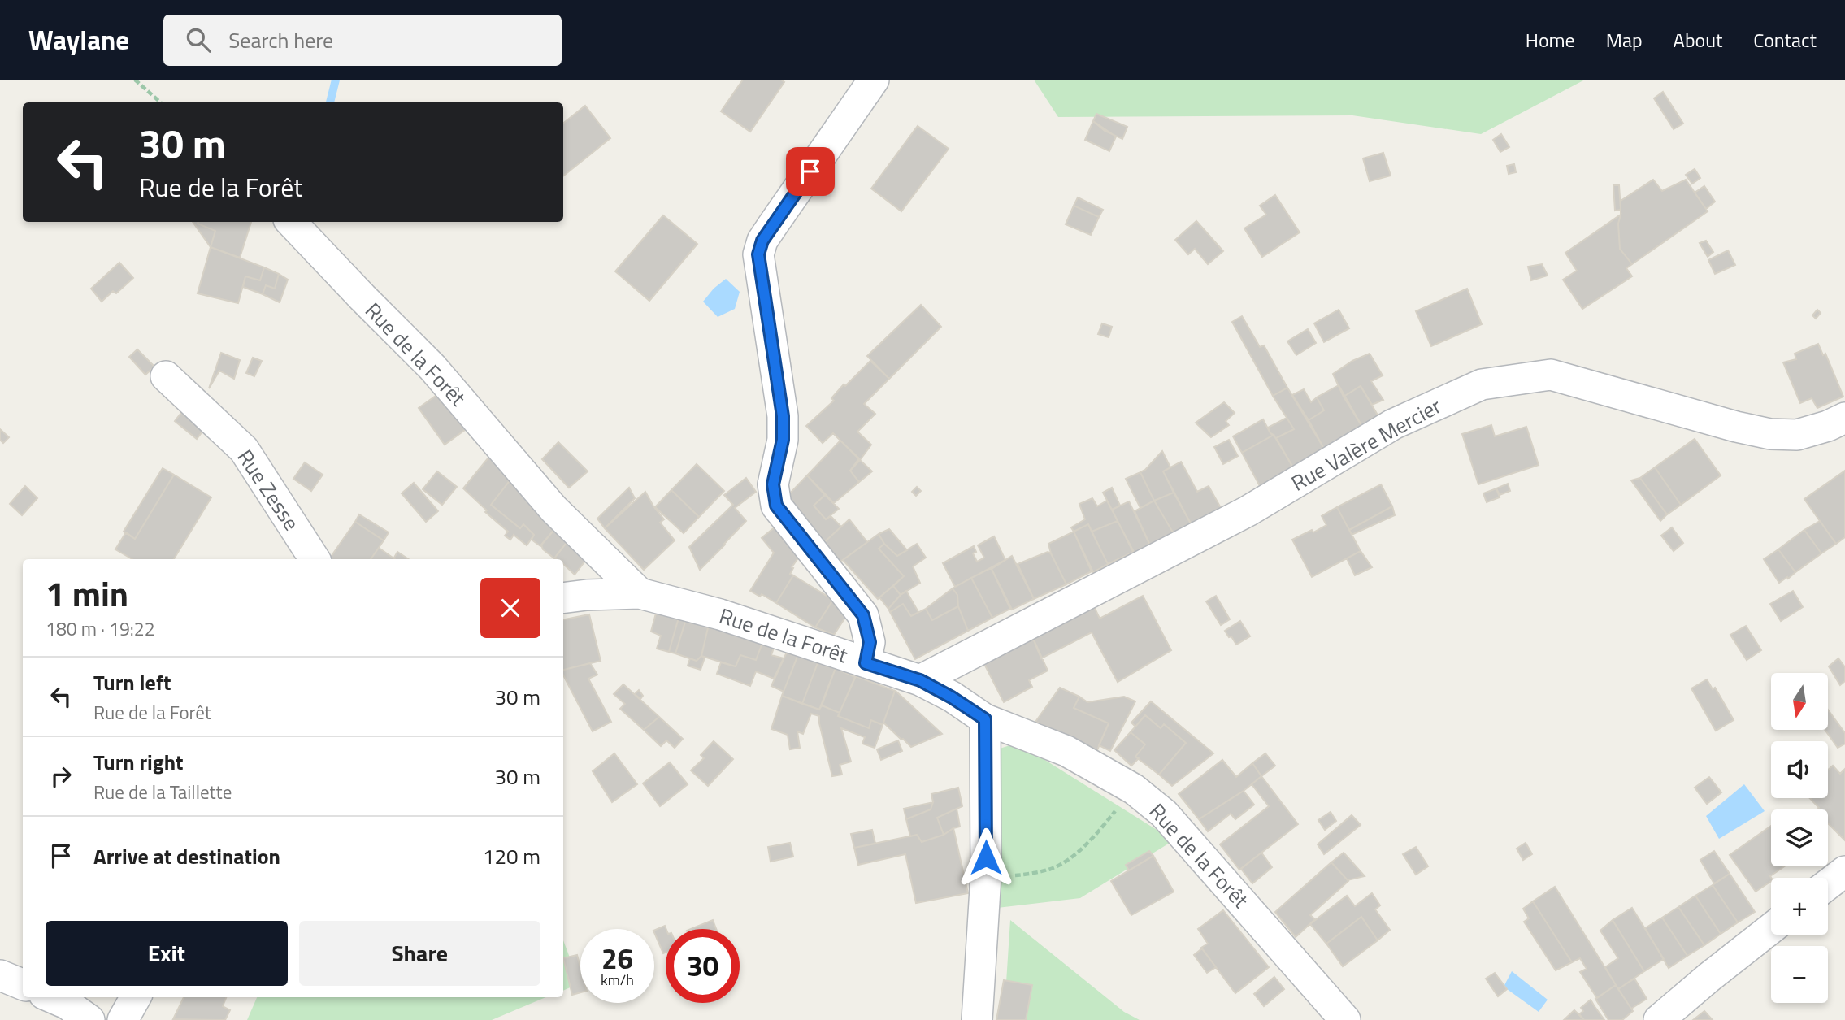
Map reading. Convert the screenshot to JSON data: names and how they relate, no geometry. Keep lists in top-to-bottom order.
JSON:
{
  "streets": {
    "street": ["Rue de la Forêt", "Rue Valère Mercier", "Rue Zesse"]
  },
  "crossings": [
    ["Rue de la Forêt", "Rue Valère Mercier"]
  ],
  "north": "bottom",
  "page": {
    "header": "Waylane",
    "search": "Search here",
    "nav": [
      "Home",
      "Map",
      "About",
      "Contact"
    ],
    "turn": ["30 m", "Rue de la Forêt"],
    "heading": ["1 min", "180 m · 19:22"],
    "list": [
      {
        "name": "Turn left",
        "note": "Rue de la Forêt",
        "value": "30 m"
      },
      {
        "name": "Turn right",
        "note": "Rue de la Taillette",
        "value": "30 m"
      },
      {
        "name": "Arrive at destination",
        "value": "120 m"
      }
    ],
    "map_buttons": ["+", "−"],
    "buttons": ["Exit", "Share"],
    "speed": "26 km/h",
    "limit": "30"
  }
}
